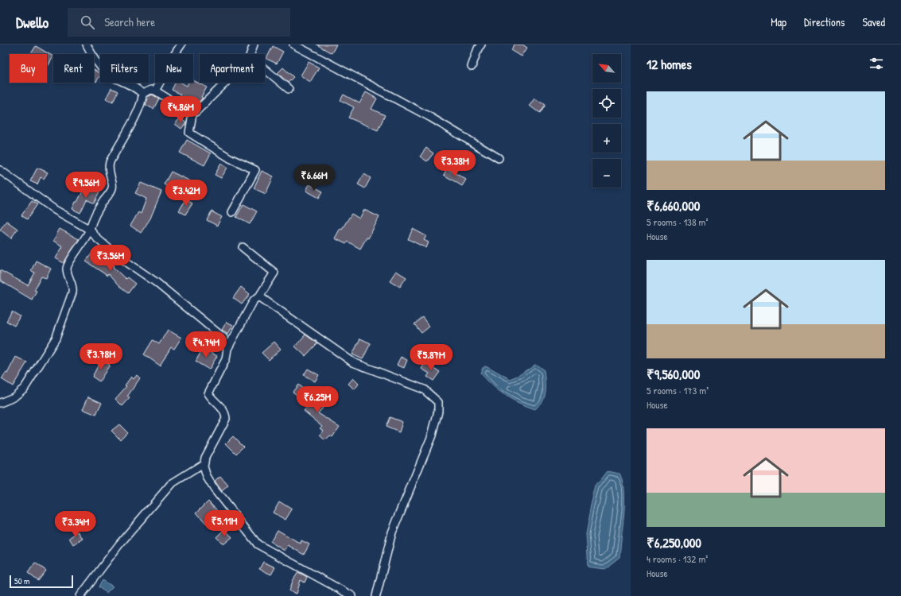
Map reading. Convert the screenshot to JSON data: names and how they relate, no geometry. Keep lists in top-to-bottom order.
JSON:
{
  "scale_bar": "50 m",
  "north": "top left",
  "page": {
    "header": "Dwello",
    "search": "Search here",
    "nav": ["Map", "Directions", "Saved"],
    "heading": "12 homes",
    "map_buttons": ["+", "−"],
    "chip": [
      "Buy",
      "Rent",
      "Filters",
      "New",
      "Apartment"
    ],
    "list": [
      {
        "name": "₹6,660,000",
        "note": "5 rooms · 138 m² · House"
      },
      {
        "name": "₹9,560,000",
        "note": "5 rooms · 173 m² · House"
      },
      {
        "name": "₹6,250,000",
        "note": "4 rooms · 132 m² · House"
      }
    ],
    "price": [
      "₹4.86M",
      "₹3.38M",
      "₹6.66M",
      "₹9.56M",
      "₹3.42M",
      "₹3.56M",
      "₹4.74M",
      "₹3.78M",
      "₹5.87M",
      "₹6.25M",
      "₹5.11M",
      "₹3.34M"
    ],
    "scale": "50 m"
  }
}
